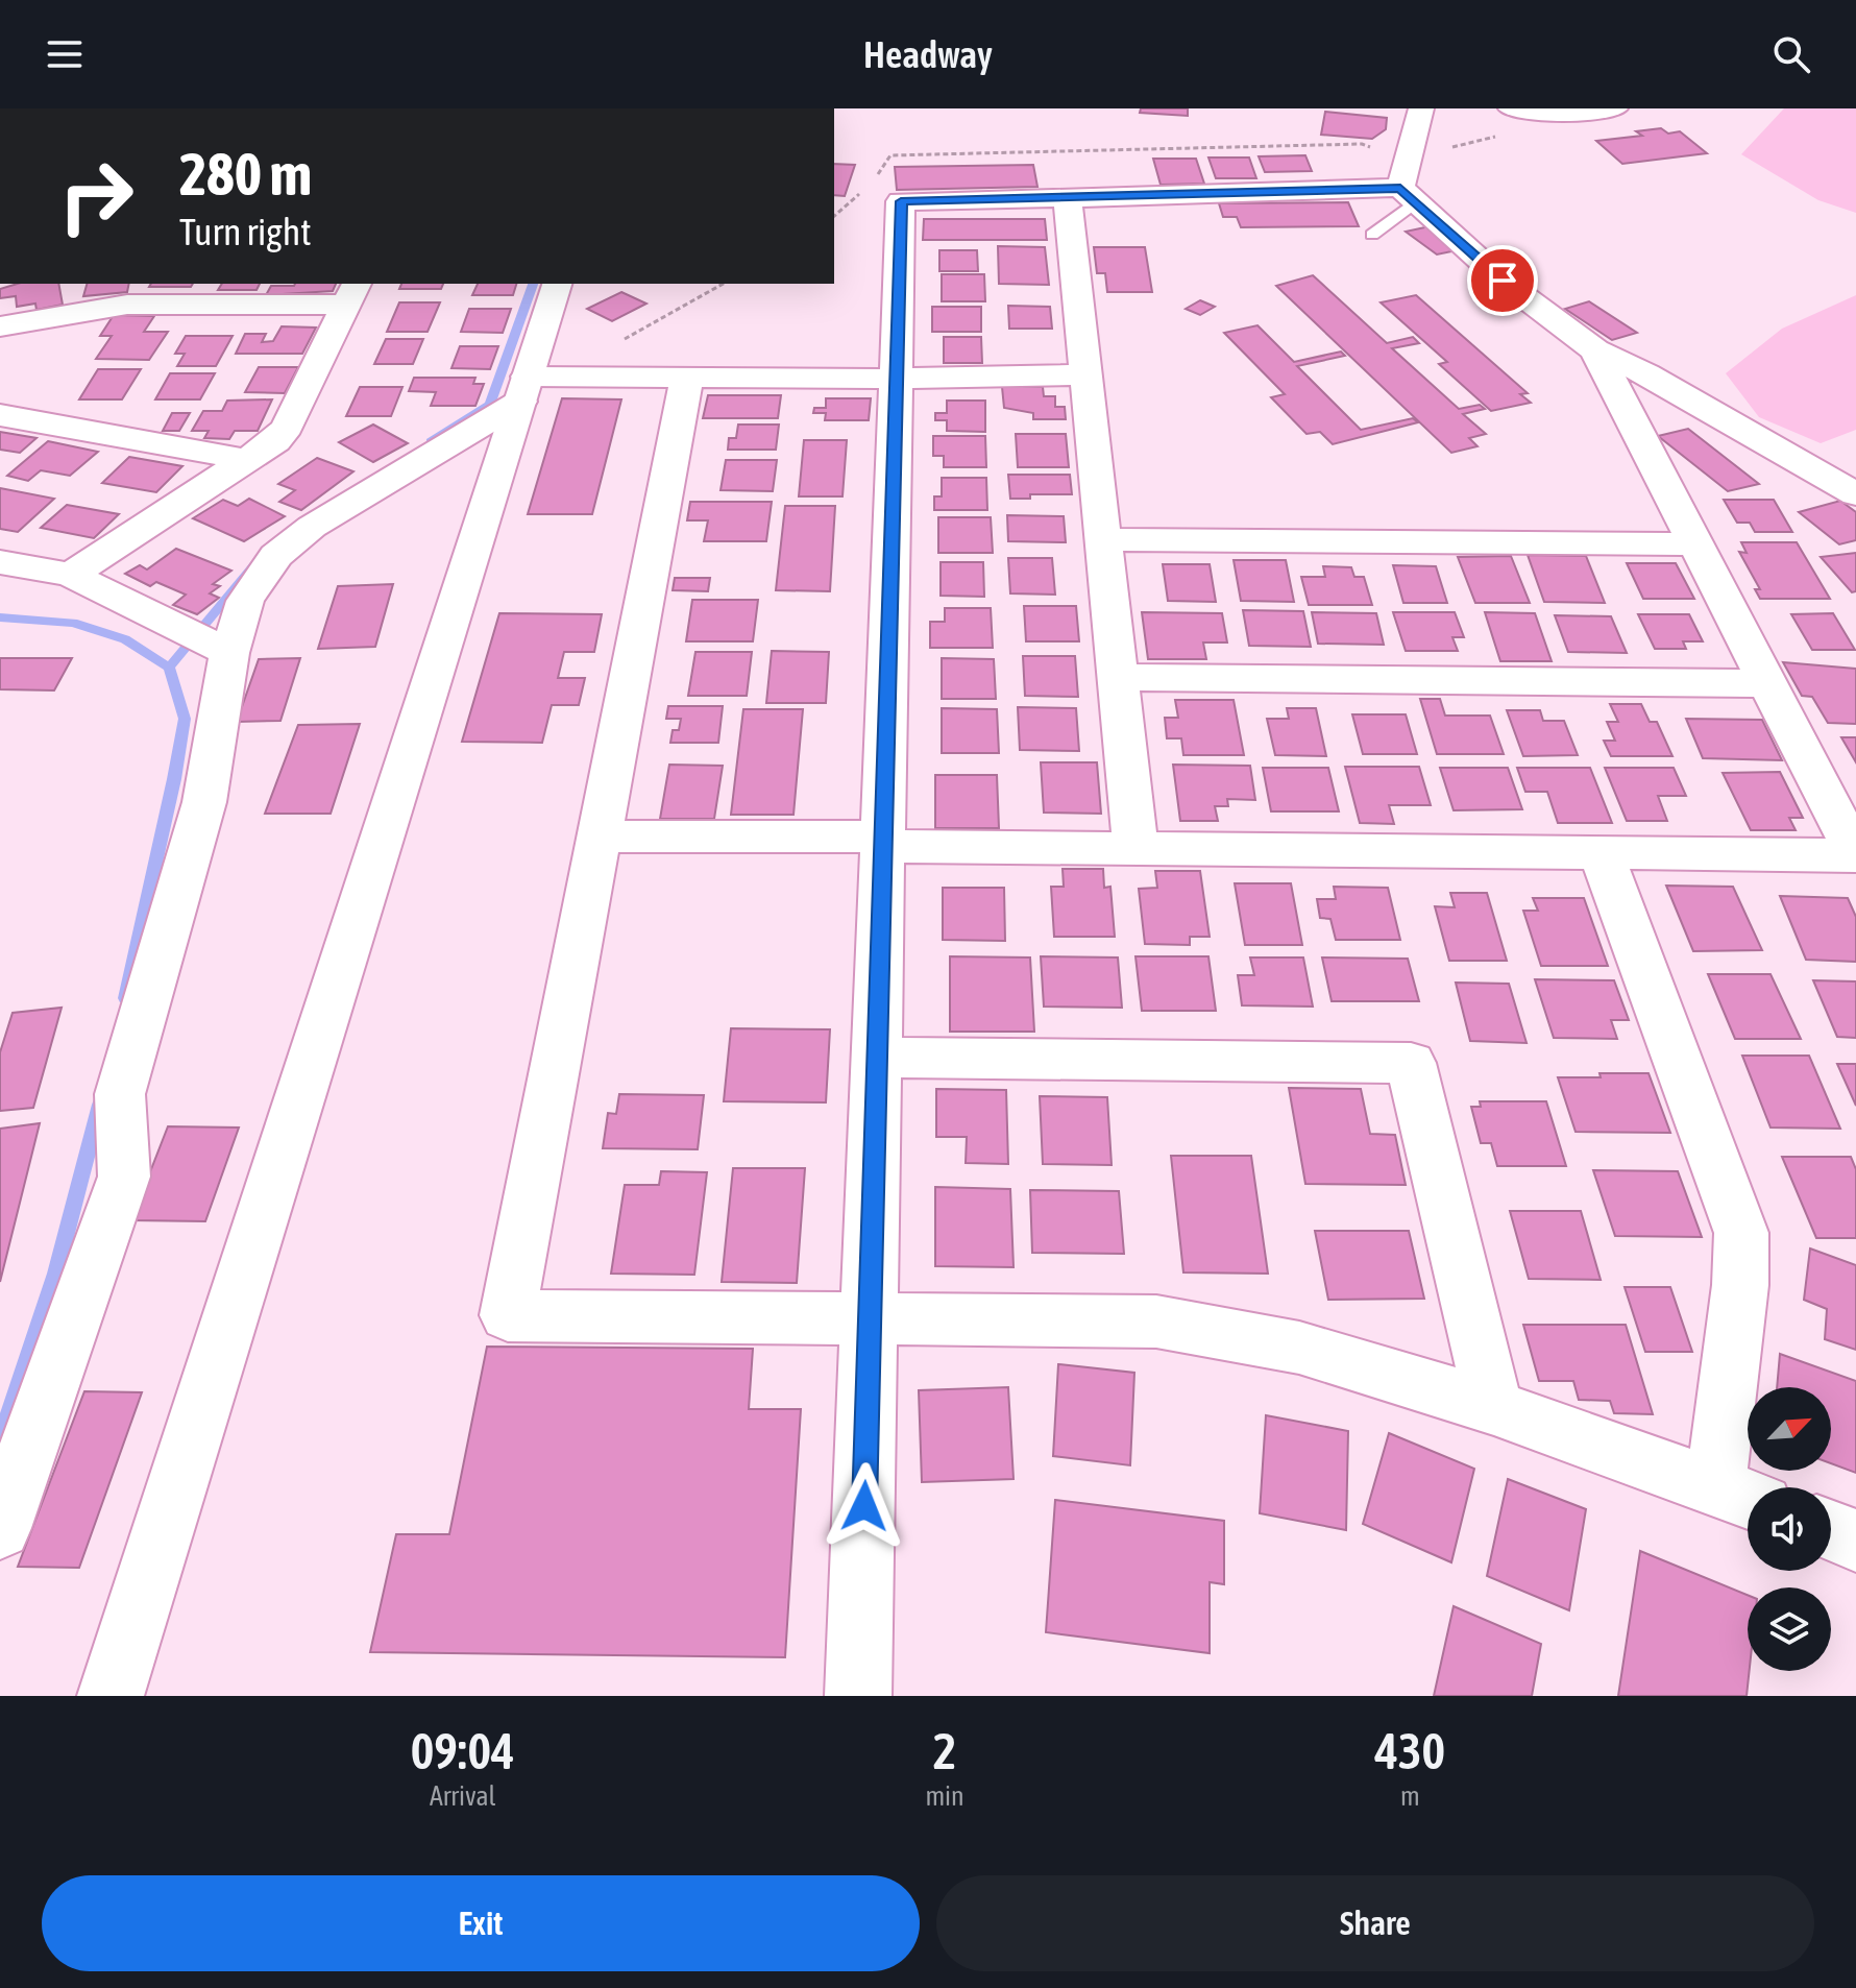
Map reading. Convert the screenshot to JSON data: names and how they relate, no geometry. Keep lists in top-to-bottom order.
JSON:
{
  "north": "top right",
  "page": {
    "header": "Headway",
    "turn": ["280 m", "Turn right"],
    "eta": [
      "09:04",
      "Arrival",
      "2",
      "min",
      "430",
      "m"
    ],
    "buttons": ["Exit", "Share"]
  }
}
